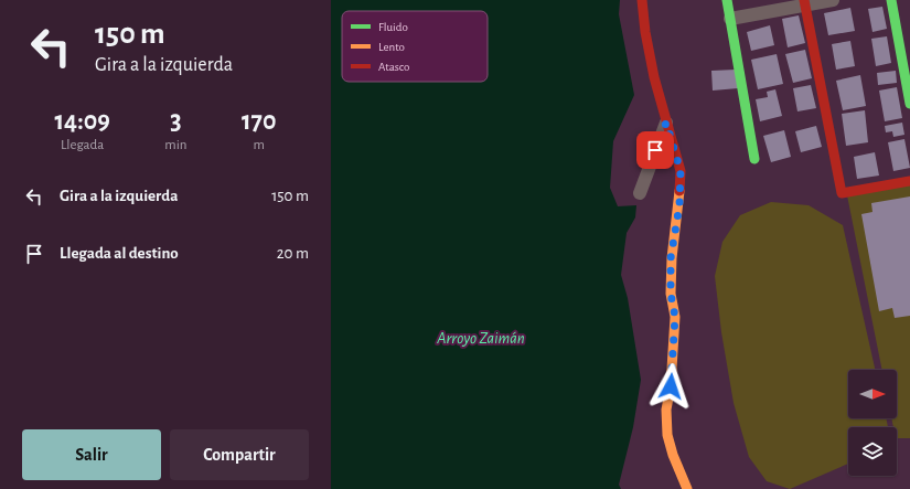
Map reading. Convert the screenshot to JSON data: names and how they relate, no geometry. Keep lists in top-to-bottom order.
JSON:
{
  "water": ["Arroyo Zaimán"],
  "legend": ["Fluido", "Lento", "Atasco"],
  "north": "right",
  "page": {
    "turn": ["150 m", "Gira a la izquierda"],
    "eta": [
      "14:09",
      "Llegada",
      "3",
      "min",
      "170",
      "m"
    ],
    "list": [
      {
        "name": "Gira a la izquierda",
        "value": "150 m"
      },
      {
        "name": "Llegada al destino",
        "value": "20 m"
      }
    ],
    "buttons": ["Salir", "Compartir"]
  }
}
